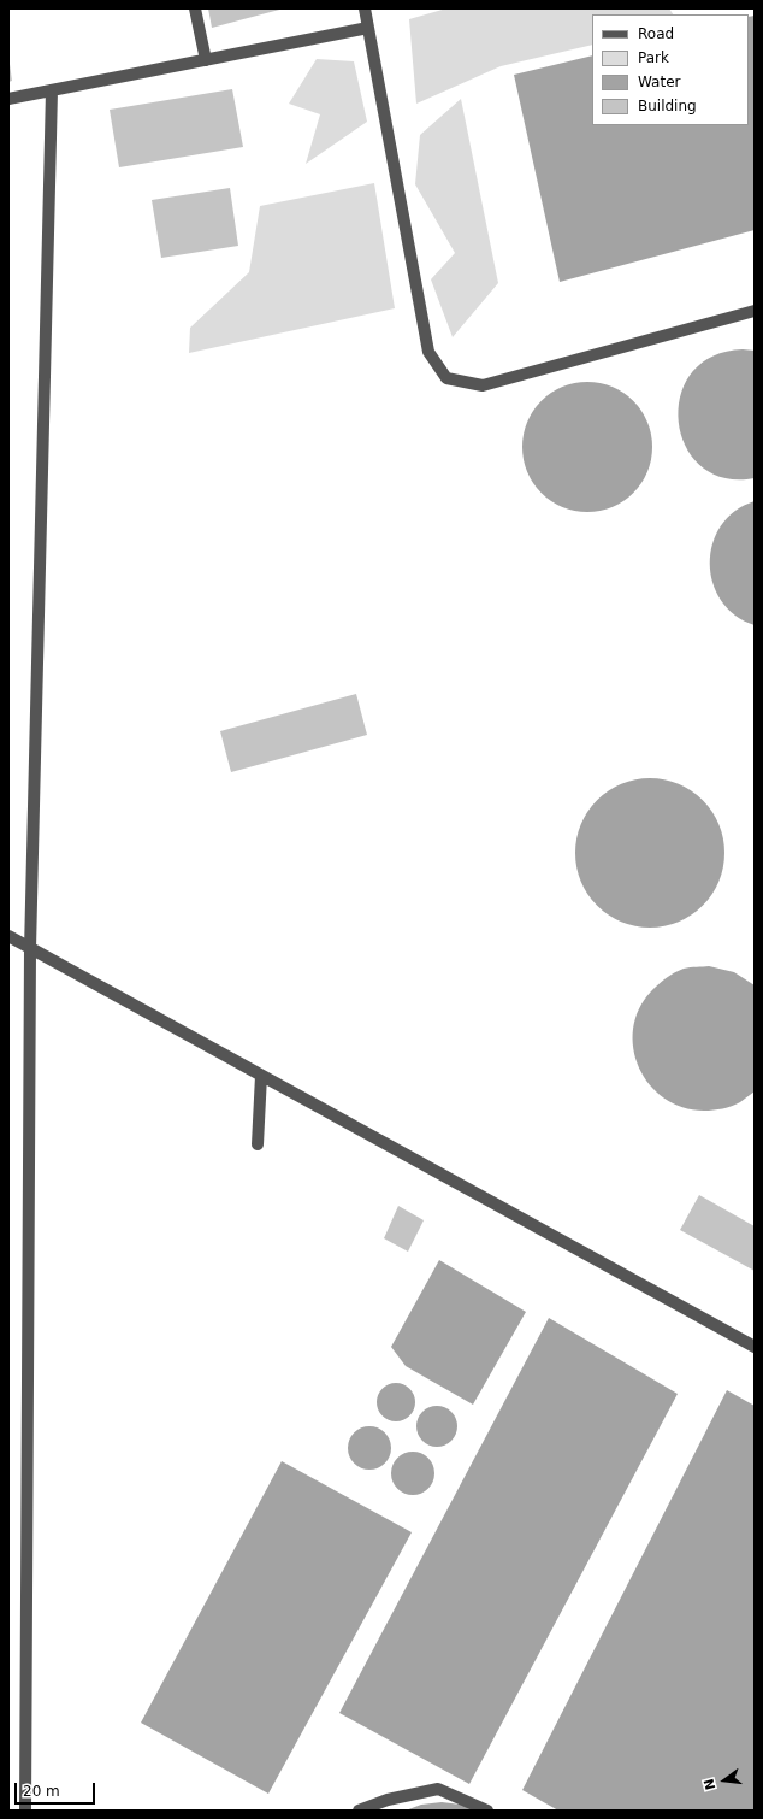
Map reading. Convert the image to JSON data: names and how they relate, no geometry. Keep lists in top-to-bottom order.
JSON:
{
  "legend": [
    "Road",
    "Park",
    "Water",
    "Building"
  ],
  "scale_bar": "20 m",
  "north": "left"
}
